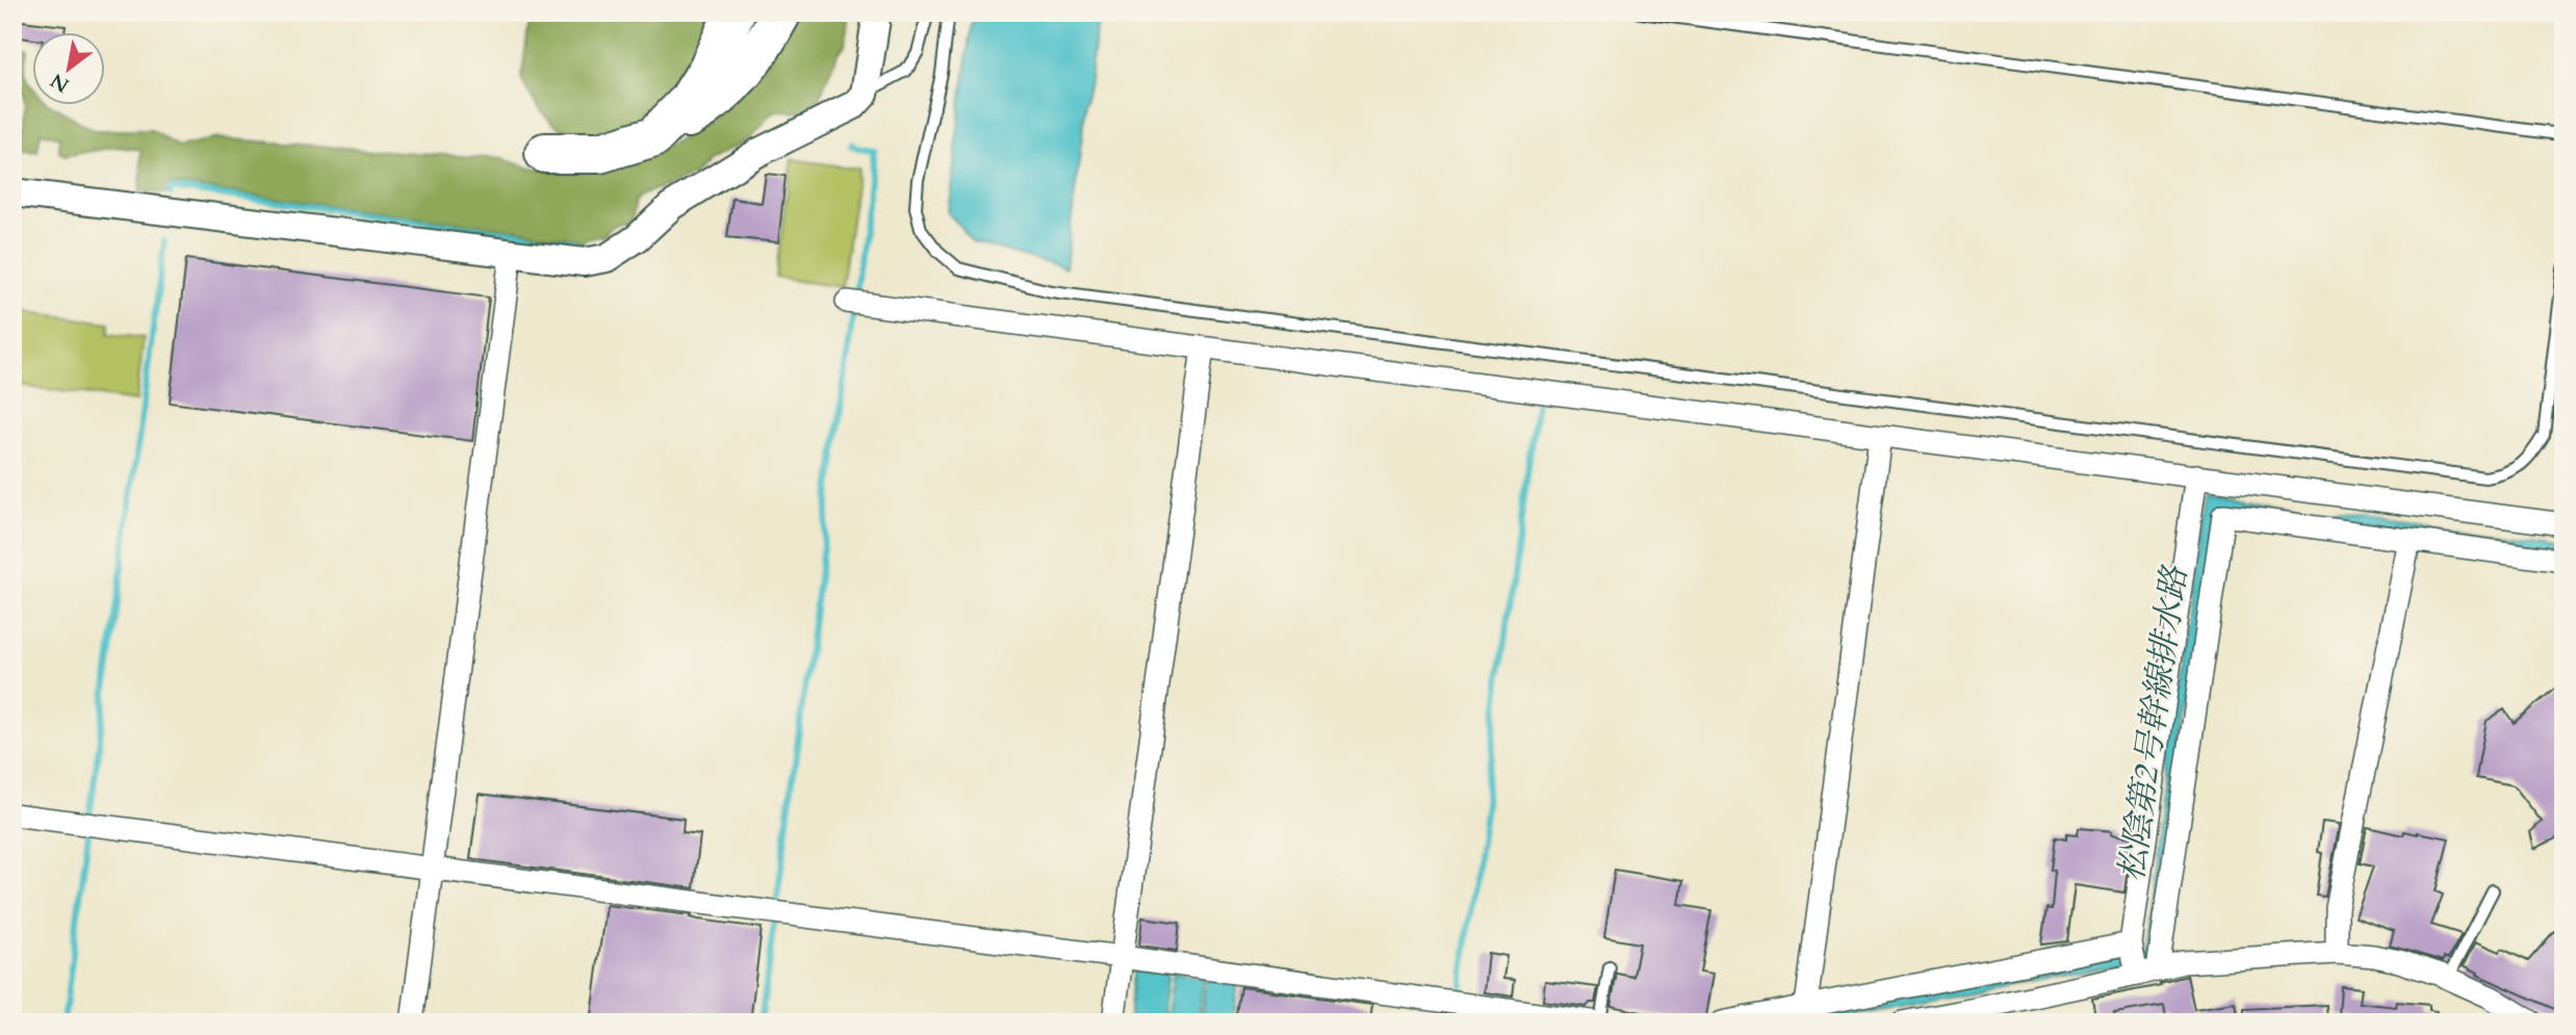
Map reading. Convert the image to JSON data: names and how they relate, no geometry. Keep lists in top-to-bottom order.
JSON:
{
  "water": ["松陰第2号幹線排水路"],
  "north": "bottom left"
}
